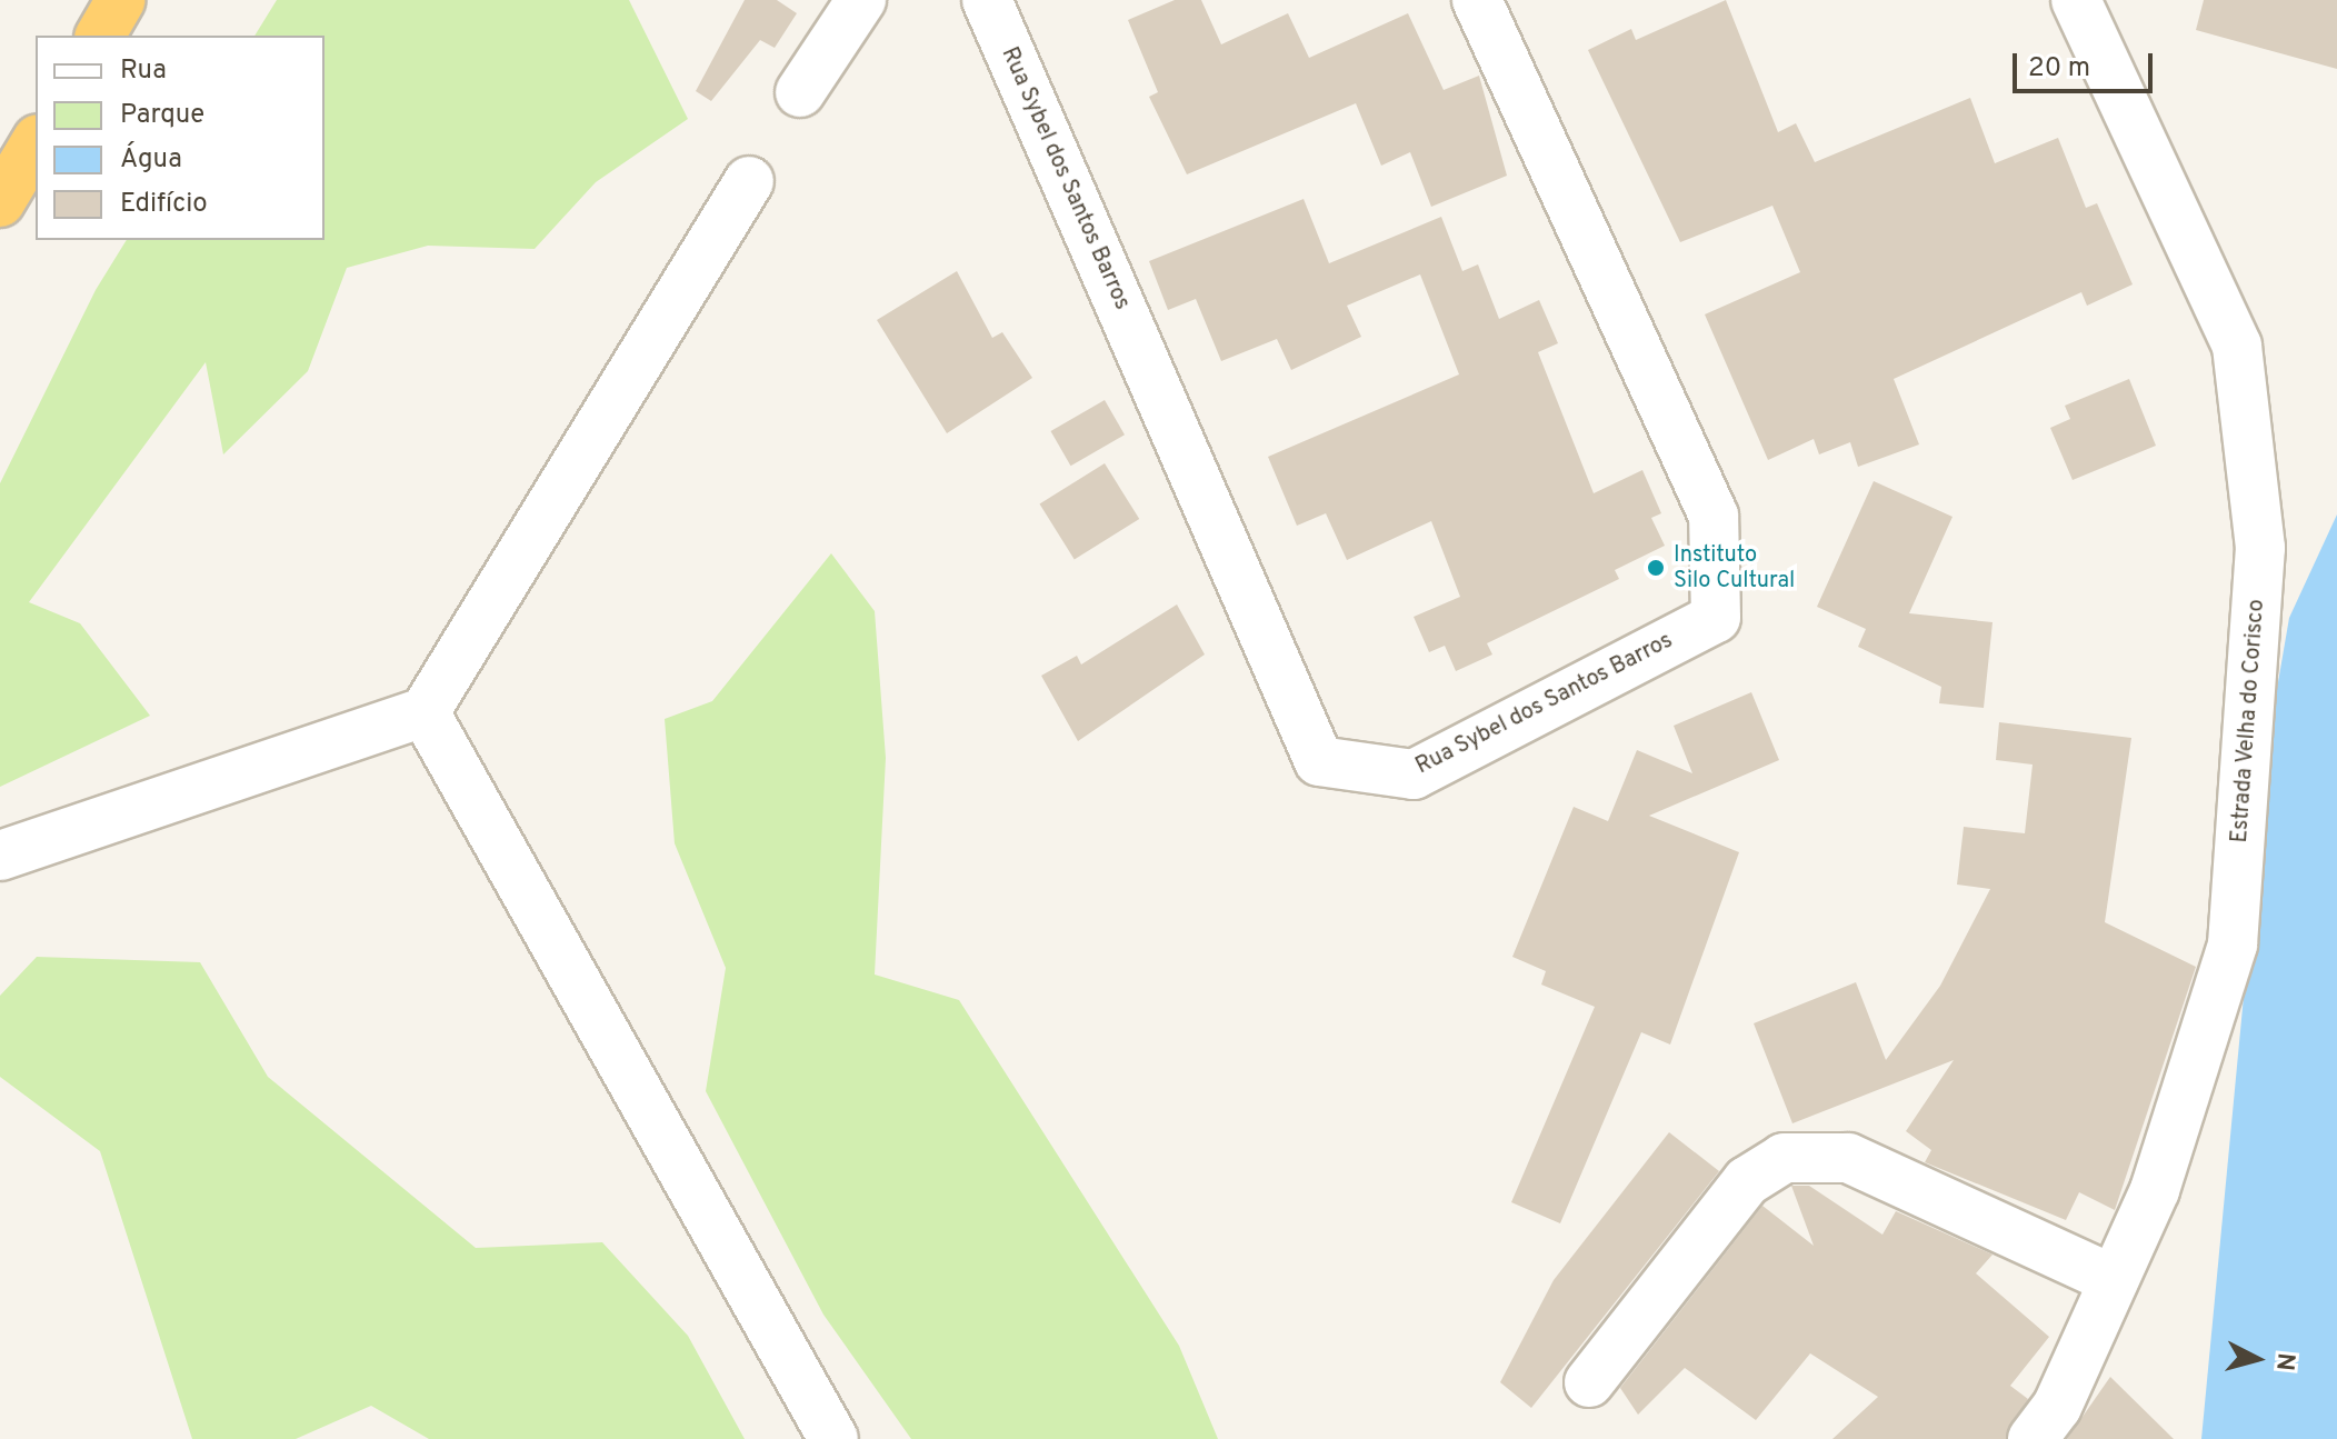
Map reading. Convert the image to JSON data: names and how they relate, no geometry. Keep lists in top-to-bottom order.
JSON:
{
  "streets": {
    "street": ["Rua Sybel dos Santos Barros", "Estrada Velha do Corisco"]
  },
  "places": ["Instituto Silo Cultural"],
  "legend": [
    "Rua",
    "Parque",
    "Água",
    "Edifício"
  ],
  "scale_bar": "20 m",
  "north": "right"
}
